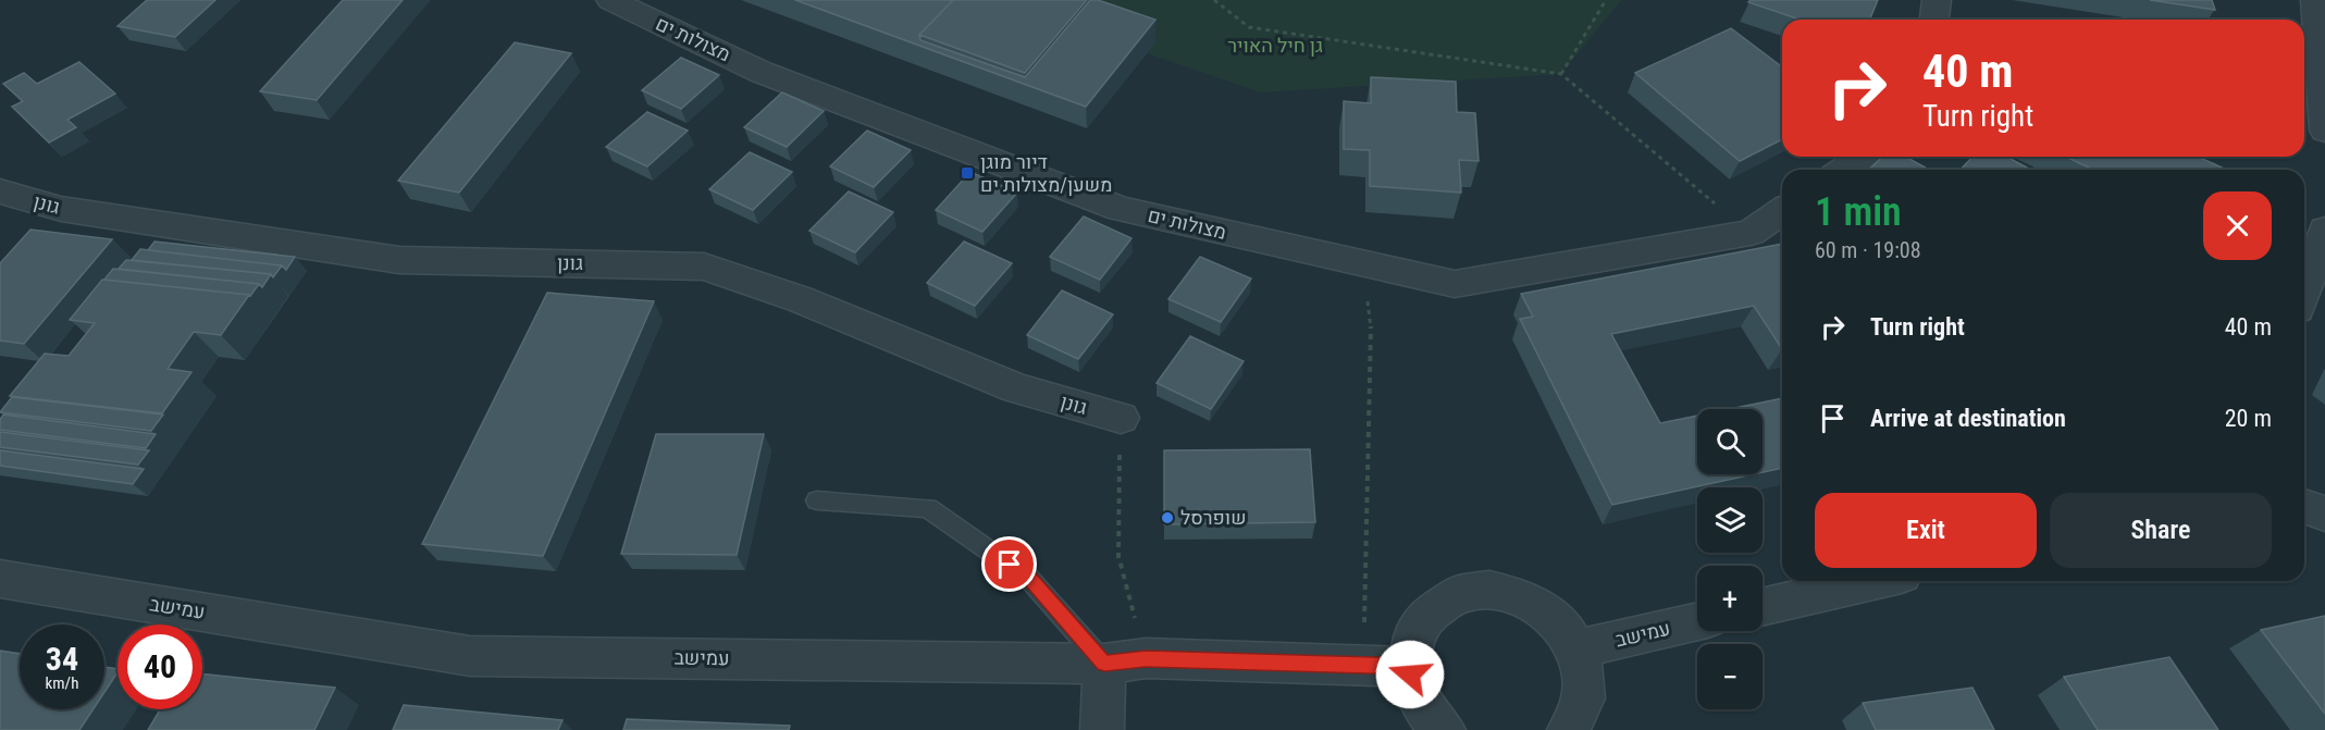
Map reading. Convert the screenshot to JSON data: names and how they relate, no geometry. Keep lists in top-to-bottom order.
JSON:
{
  "streets": {
    "street": ["מצולות ים", "גונן", "עמישב"]
  },
  "parks": ["גן חיל האויר"],
  "places": {
    "transit": ["דיור מוגן משען/מצולות ים"],
    "other": ["שופרסל"]
  },
  "page": {
    "turn": ["40 m", "Turn right"],
    "heading": ["1 min", "60 m · 19:08"],
    "list": [
      {
        "name": "Turn right",
        "value": "40 m"
      },
      {
        "name": "Arrive at destination",
        "value": "20 m"
      }
    ],
    "map_buttons": ["+", "−"],
    "buttons": ["Exit", "Share"],
    "speed": "34 km/h",
    "limit": "40"
  }
}
